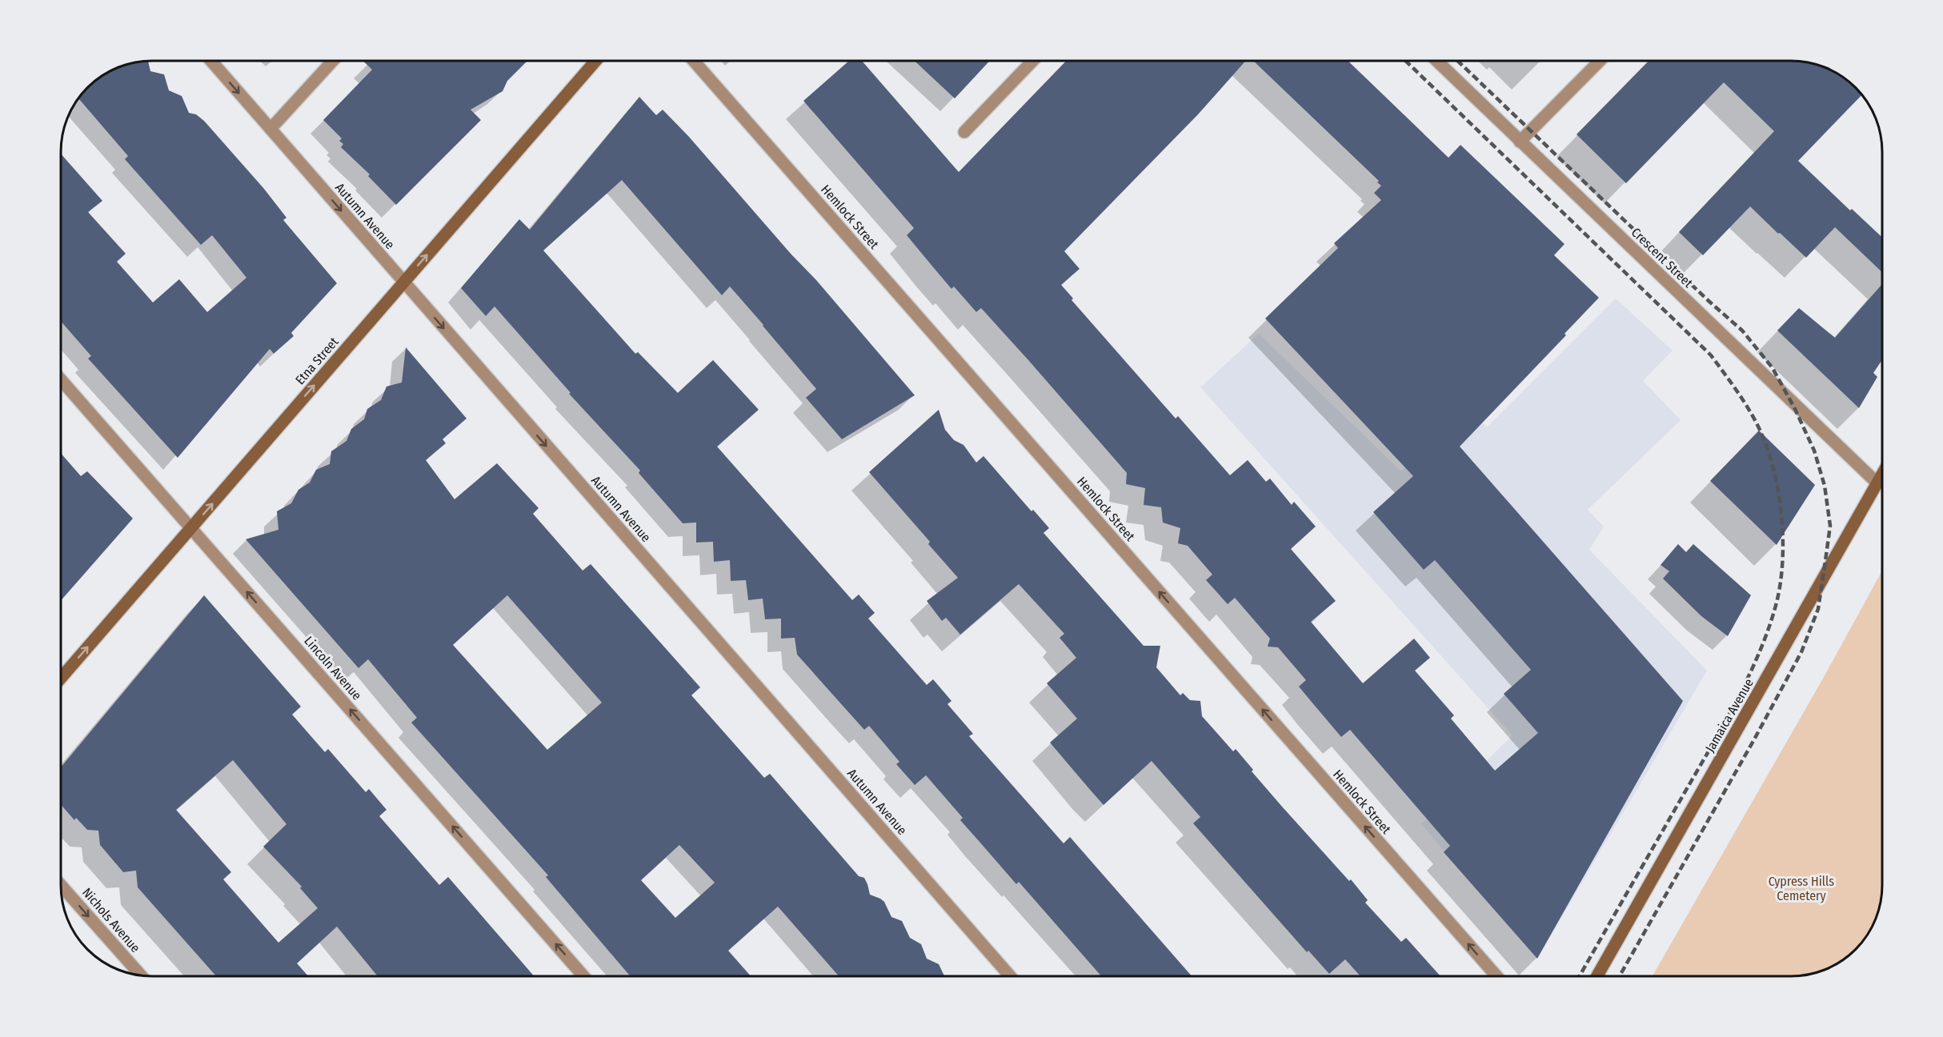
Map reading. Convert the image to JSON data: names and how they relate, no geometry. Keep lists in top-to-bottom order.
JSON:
{
  "streets": {
    "main road": ["Etna Street", "Jamaica Avenue"],
    "street": [
      "Autumn Avenue",
      "Hemlock Street",
      "Crescent Street",
      "Lincoln Avenue",
      "Nichols Avenue"
    ]
  },
  "crossings": [
    ["Autumn Avenue", "Etna Street"],
    ["Crescent Street", "Jamaica Avenue"],
    ["Etna Street", "Lincoln Avenue"]
  ],
  "one_way": [
    "Autumn Avenue",
    "Hemlock Street",
    "Etna Street",
    "Lincoln Avenue",
    "Nichols Avenue"
  ],
  "parks": ["Cypress Hills Cemetery"]
}
